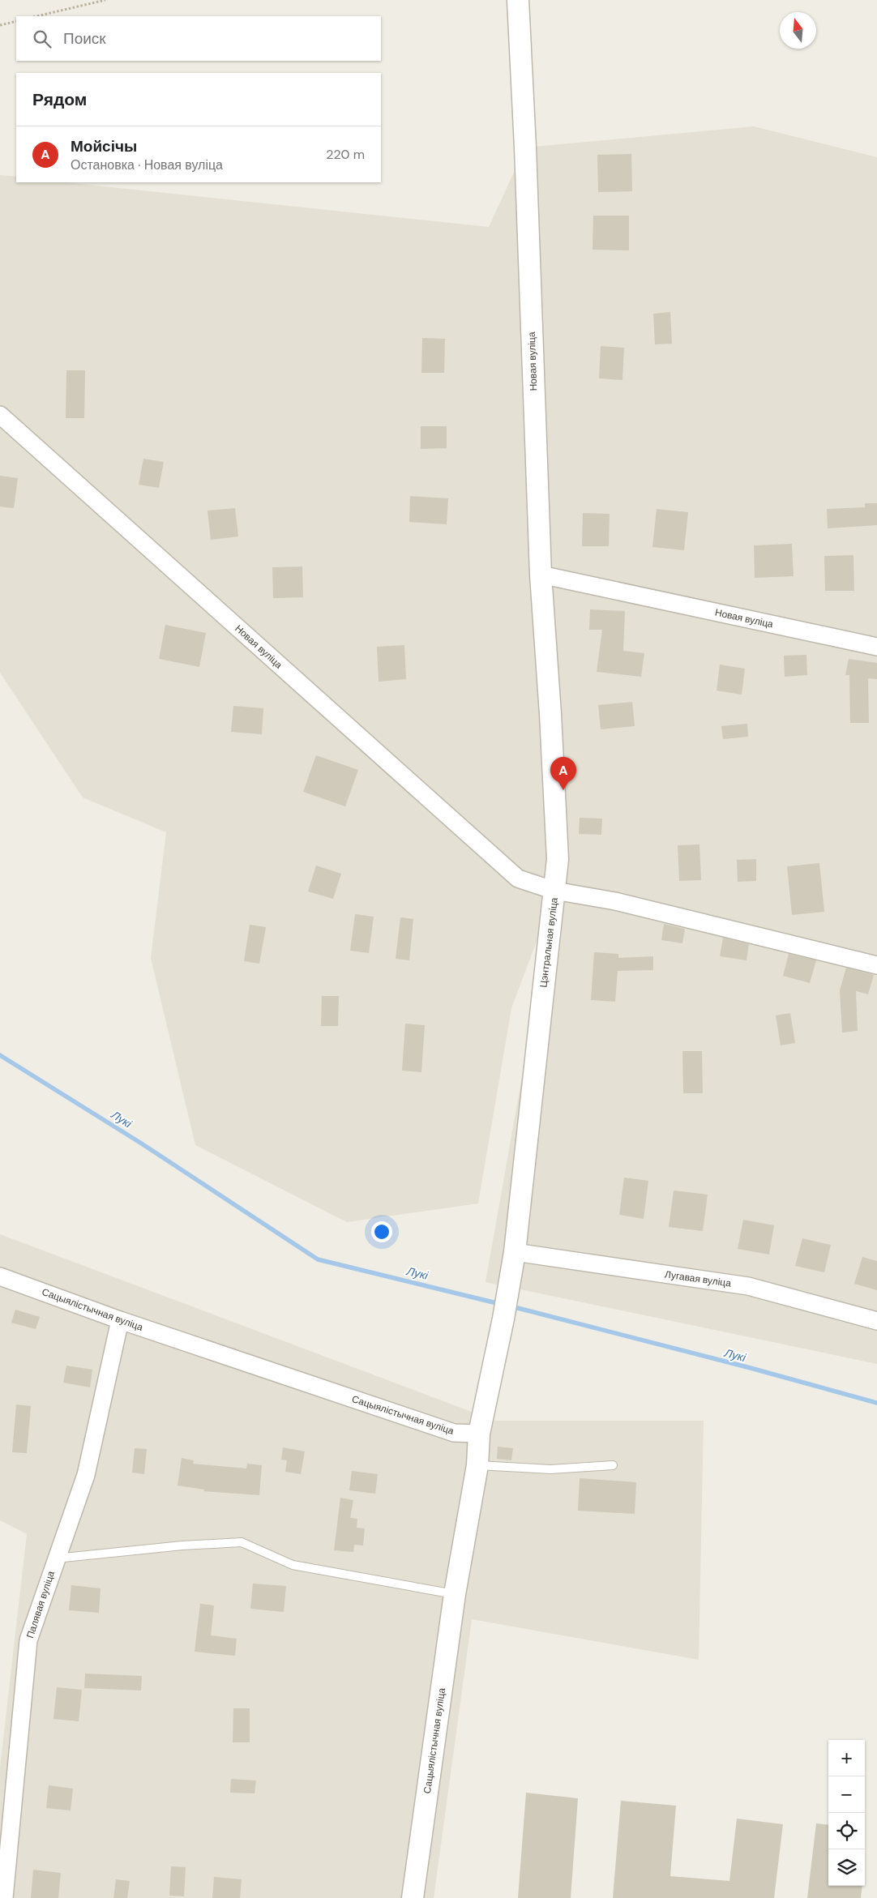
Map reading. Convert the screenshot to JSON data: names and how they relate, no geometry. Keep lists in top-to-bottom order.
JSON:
{
  "streets": {
    "street": [
      "Новая вуліца",
      "Цэнтральная вуліца",
      "Лугавая вуліца",
      "Сацыялістычная вуліца",
      "Палявая вуліца"
    ]
  },
  "crossings": [
    ["Новая вуліца", "Цэнтральная вуліца"],
    ["Цэнтральная вуліца", "Лугавая вуліца"],
    ["Цэнтральная вуліца", "Сацыялістычная вуліца"],
    ["Сацыялістычная вуліца", "Палявая вуліца"]
  ],
  "water": ["Лукі"],
  "north": "top",
  "page": {
    "search": "Поиск",
    "heading": "Рядом",
    "list": [
      {
        "mark": "A",
        "name": "Мойсічы",
        "note": "Остановка · Новая вуліца",
        "value": "220 m"
      }
    ],
    "pins": "A",
    "map_buttons": ["+", "−"]
  }
}
